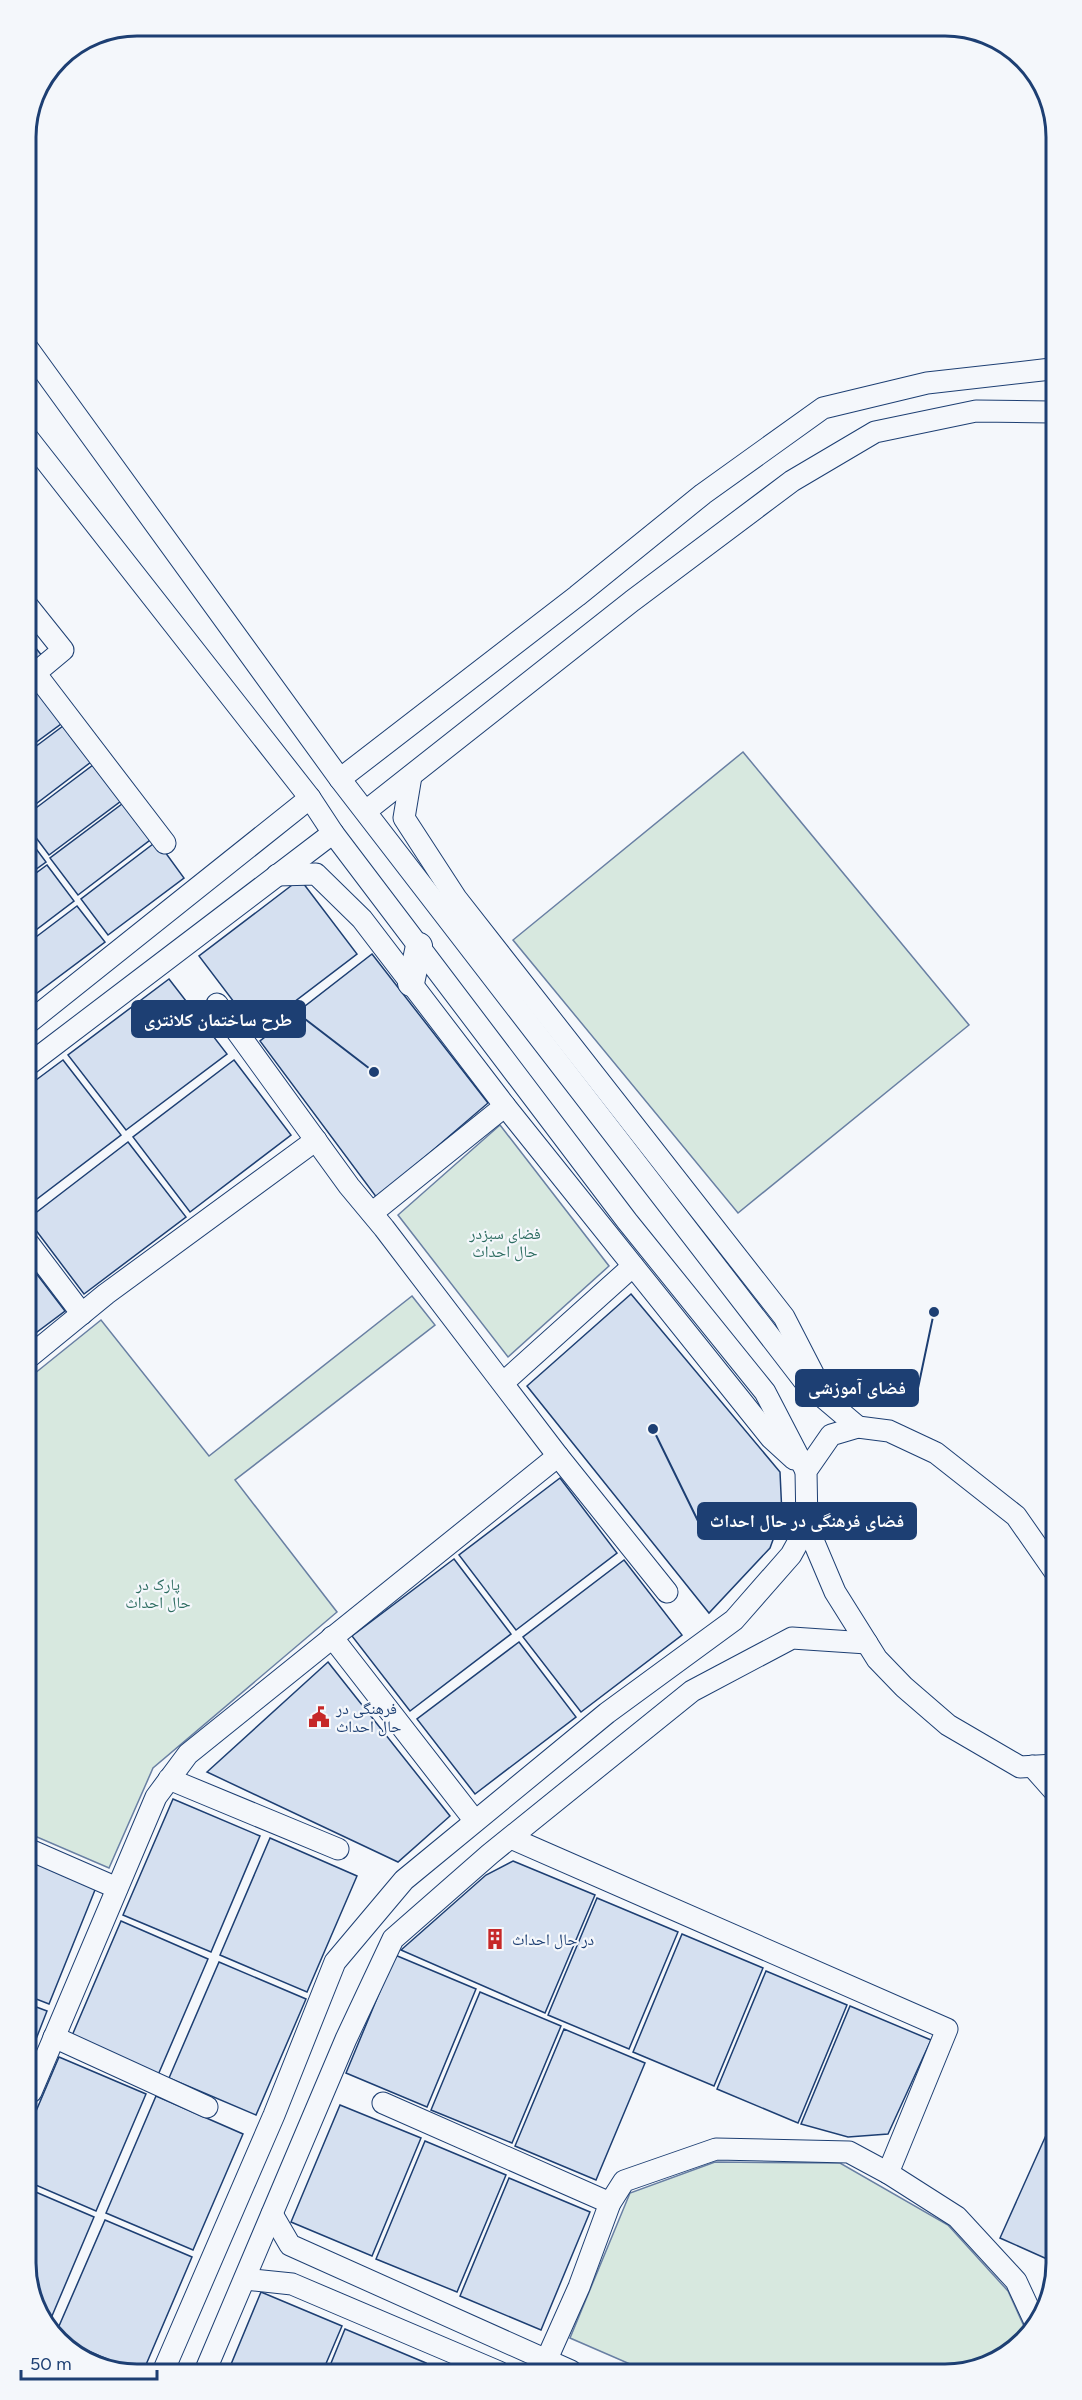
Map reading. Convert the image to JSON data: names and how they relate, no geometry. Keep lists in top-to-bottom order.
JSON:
{
  "parks": ["فضای سبزدر حال احداث", "پارک در حال احداث"],
  "places": {
    "other": ["طرح ساختمان کلانتری", "فضای آموزشی", "فضای فرهنگی در حال احداث"],
    "public building": ["فرهنگی در حال احداث"],
    "building": ["در حال احداث"]
  },
  "scale_bar": "50 m"
}
